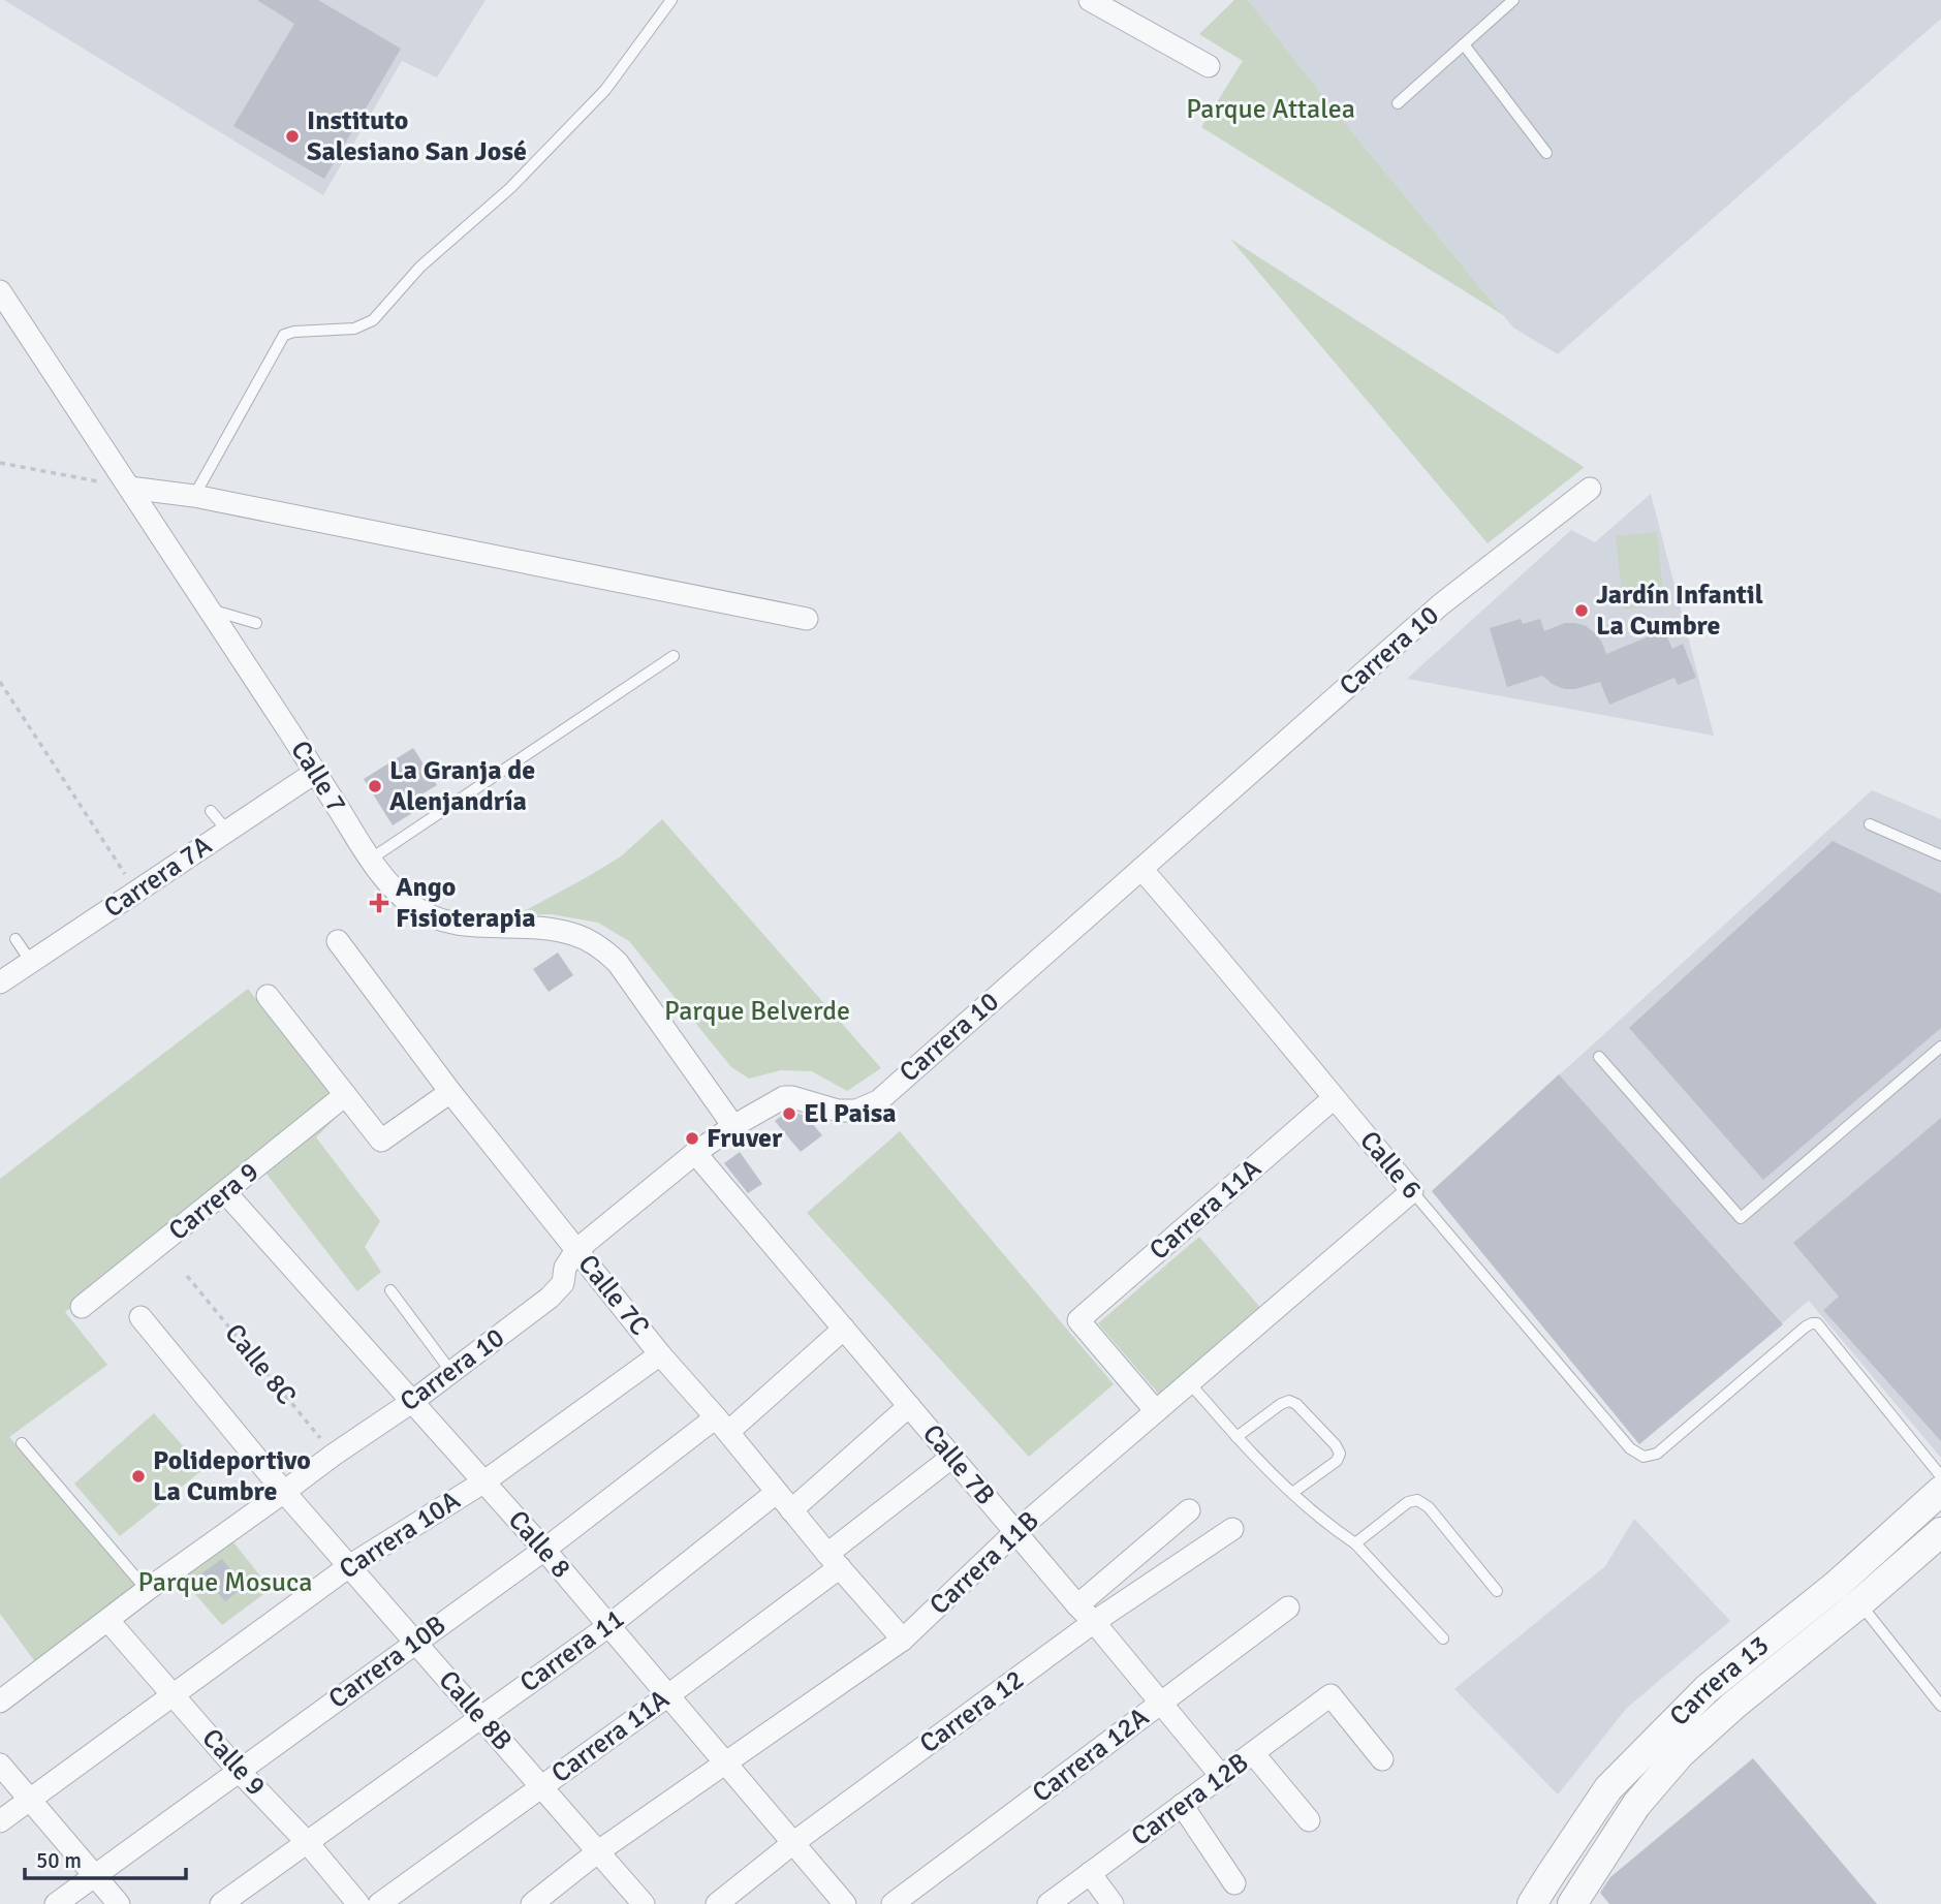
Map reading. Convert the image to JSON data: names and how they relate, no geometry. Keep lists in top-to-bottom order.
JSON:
{
  "streets": {
    "street": [
      "Carrera 10",
      "Calle 7",
      "Carrera 7A",
      "Calle 6",
      "Carrera 9",
      "Carrera 11A",
      "Calle 7C",
      "Calle 7B",
      "Carrera 10A",
      "Calle 8",
      "Carrera 11B",
      "Carrera 11",
      "Carrera 10B",
      "Carrera 13",
      "Calle 8B",
      "Carrera 12",
      "Carrera 12A",
      "Calle 9",
      "Carrera 12B"
    ],
    "path": ["Calle 8C"]
  },
  "crossings": [
    ["Carrera 10", "Calle 7"],
    ["Carrera 10", "Calle 6"],
    ["Carrera 10", "Calle 7C"],
    ["Carrera 10", "Calle 8C"],
    ["Carrera 10", "Calle 7B"],
    ["Carrera 10", "Calle 8"],
    ["Carrera 10", "Calle 8B"],
    ["Carrera 10", "Calle 9"],
    ["Calle 7", "Carrera 7A"],
    ["Calle 6", "Carrera 11A"],
    ["Calle 6", "Carrera 11B"],
    ["Carrera 9", "Calle 8"],
    ["Carrera 11A", "Calle 7C"],
    ["Carrera 11A", "Calle 7B"],
    ["Carrera 11A", "Calle 8"],
    ["Carrera 11A", "Carrera 11B"],
    ["Carrera 11A", "Calle 8B"],
    ["Calle 7C", "Carrera 10A"],
    ["Calle 7C", "Carrera 11B"],
    ["Calle 7C", "Carrera 11"],
    ["Calle 7C", "Carrera 10B"],
    ["Calle 7B", "Carrera 11B"],
    ["Calle 7B", "Carrera 10B"],
    ["Calle 7B", "Carrera 12"],
    ["Calle 7B", "Carrera 12A"],
    ["Calle 7B", "Carrera 12B"],
    ["Carrera 10A", "Calle 8"],
    ["Carrera 10A", "Calle 8B"],
    ["Carrera 10A", "Calle 9"],
    ["Calle 8", "Carrera 11B"],
    ["Calle 8", "Carrera 11"],
    ["Calle 8", "Carrera 10B"],
    ["Calle 8", "Carrera 12"],
    ["Carrera 11B", "Calle 8B"],
    ["Carrera 11", "Calle 8B"],
    ["Carrera 11", "Calle 9"],
    ["Carrera 10B", "Calle 8B"],
    ["Carrera 10B", "Calle 9"]
  ],
  "parks": ["Parque Attalea", "Parque Belverde", "Parque Mosuca"],
  "places": {
    "other": [
      "Instituto Salesiano San José",
      "Jardín Infantil La Cumbre",
      "La Granja de Alenjandría",
      "El Paisa",
      "Fruver",
      "Polideportivo La Cumbre"
    ],
    "health": ["Ango Fisioterapia"]
  },
  "scale_bar": "50 m"
}
